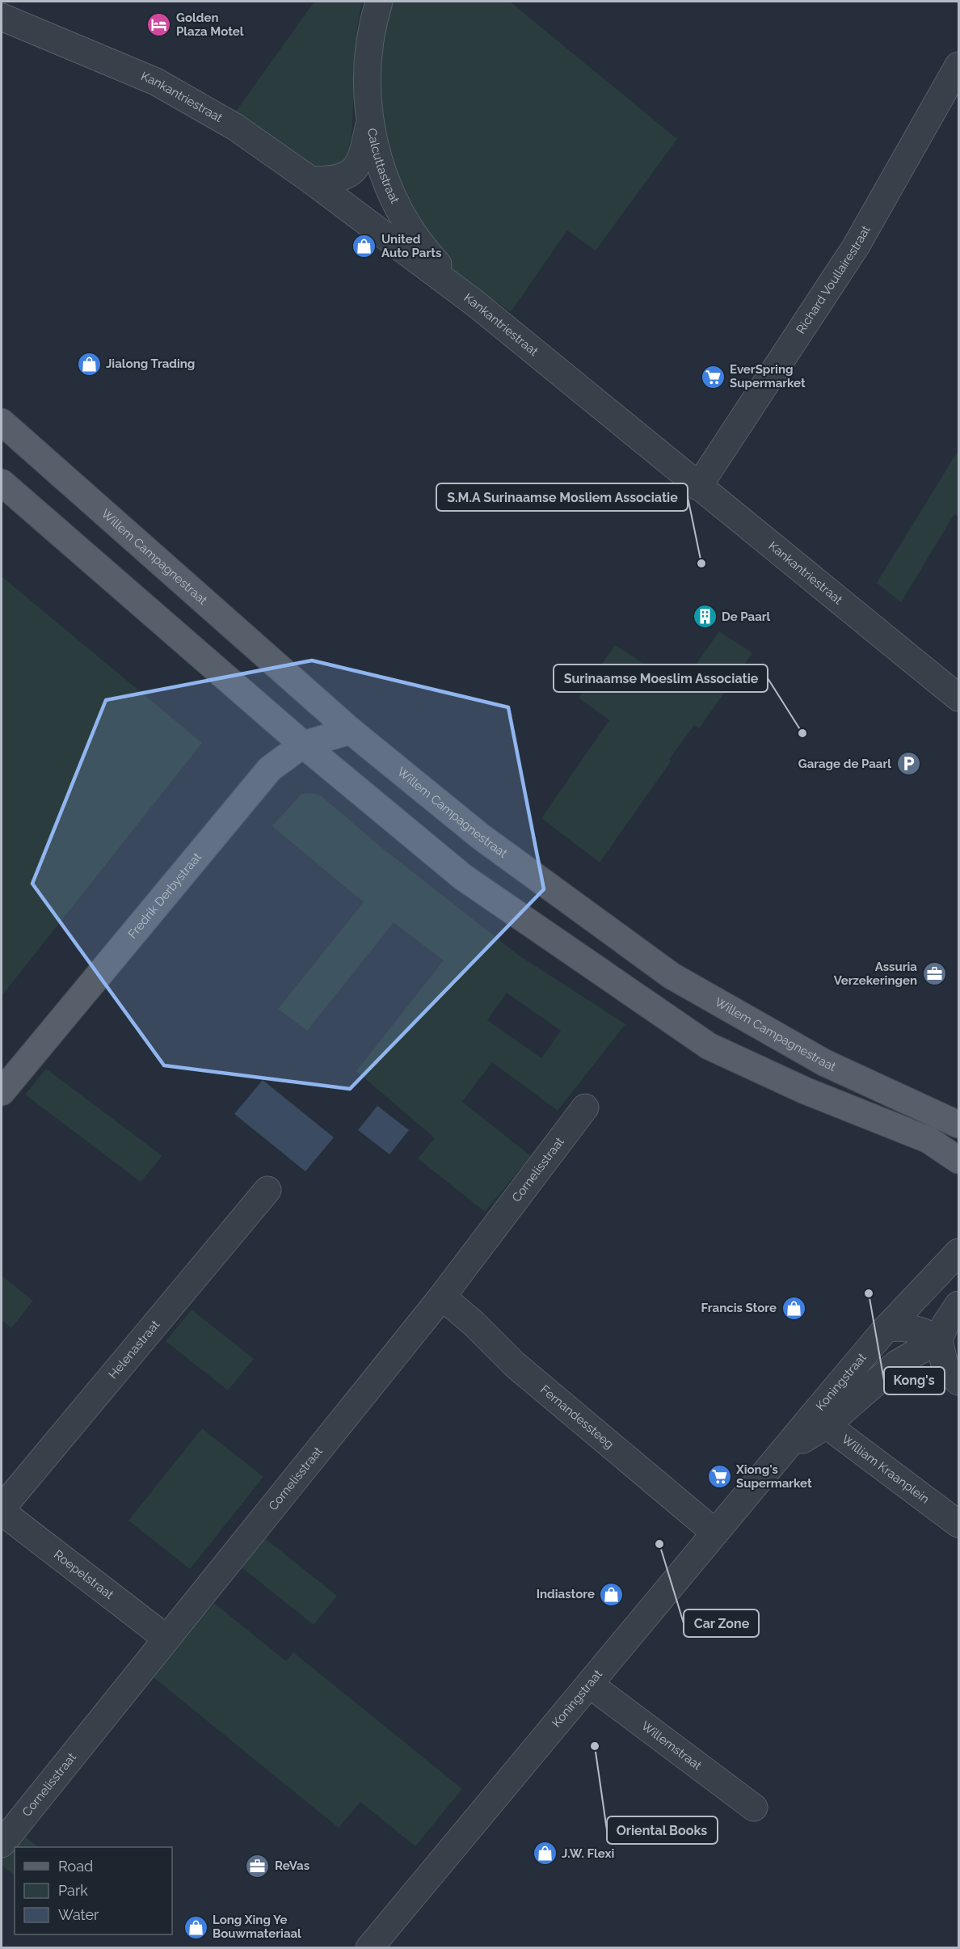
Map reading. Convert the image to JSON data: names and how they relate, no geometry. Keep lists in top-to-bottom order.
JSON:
{
  "streets": {
    "main road": ["Willem Campagnestraat", "Fredrik Derbystraat"],
    "street": [
      "Kankantriestraat",
      "Calcuttastraat",
      "Richard Voullairestraat",
      "Cornelisstraat",
      "Helenastraat",
      "Koningstraat",
      "Fernandessteeg",
      "William Kraanplein",
      "Roepelstraat",
      "Willemstraat"
    ]
  },
  "crossings": [
    ["Kankantriestraat", "Calcuttastraat"],
    ["Kankantriestraat", "Richard Voullairestraat"],
    ["Willem Campagnestraat", "Fredrik Derbystraat"],
    ["Cornelisstraat", "Fernandessteeg"],
    ["Cornelisstraat", "Roepelstraat"],
    ["Helenastraat", "Roepelstraat"],
    ["Koningstraat", "Fernandessteeg"],
    ["Koningstraat", "William Kraanplein"],
    ["Koningstraat", "Willemstraat"]
  ],
  "places": {
    "hotel": ["Golden Plaza Motel"],
    "shop": [
      "United Auto Parts",
      "Jialong Trading",
      "Francis Store",
      "Indiastore",
      "J.W. Flexi",
      "Long Xing Ye Bouwmateriaal"
    ],
    "supermarket": ["EverSpring Supermarket", "Xiong's Supermarket"],
    "other": [
      "S.M.A Surinaamse Mosliem Associatie",
      "Surinaamse Moeslim Associatie",
      "Kong's",
      "Car Zone",
      "Oriental Books"
    ],
    "building": ["De Paarl"],
    "parking": ["Garage de Paarl"],
    "office": ["Assuria Verzekeringen", "ReVas"]
  },
  "legend": ["Road", "Park", "Water"]
}
